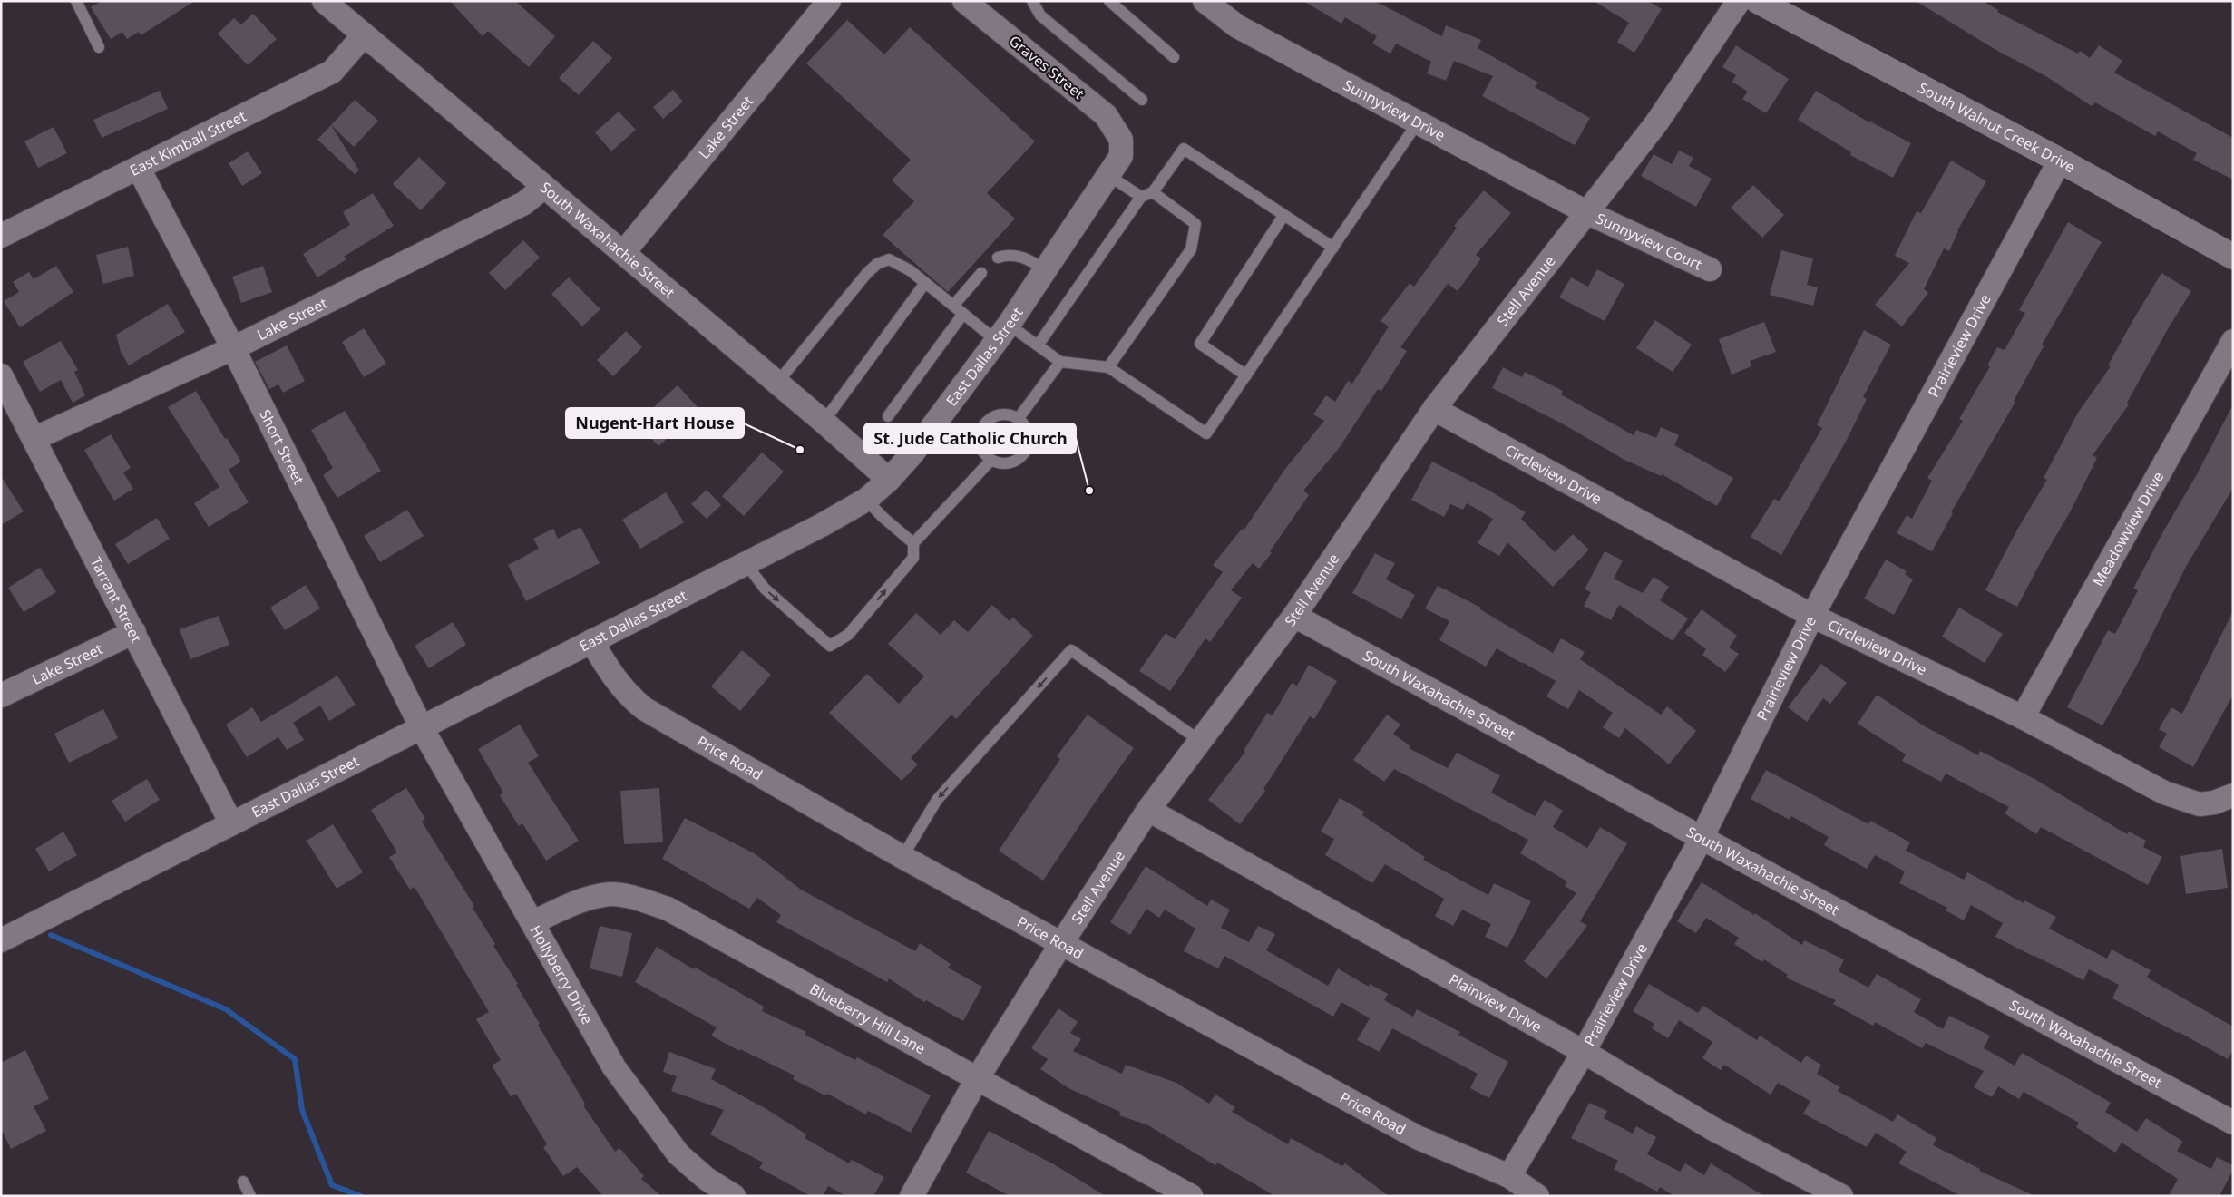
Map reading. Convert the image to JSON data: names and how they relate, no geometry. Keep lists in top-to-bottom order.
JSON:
{
  "streets": {
    "street": [
      "Graves Street",
      "Sunnyview Drive",
      "Lake Street",
      "South Walnut Creek Drive",
      "East Kimball Street",
      "South Waxahachie Street",
      "Sunnyview Court",
      "Stell Avenue",
      "Prairieview Drive",
      "East Dallas Street",
      "Short Street",
      "Circleview Drive",
      "Meadowview Drive",
      "Tarrant Street",
      "Price Road",
      "Hollyberry Drive",
      "Plainview Drive",
      "Blueberry Hill Lane"
    ]
  },
  "crossings": [
    ["Graves Street", "East Dallas Street"],
    ["Sunnyview Drive", "Sunnyview Court"],
    ["Sunnyview Drive", "Stell Avenue"],
    ["Lake Street", "South Waxahachie Street"],
    ["Lake Street", "Short Street"],
    ["Lake Street", "Tarrant Street"],
    ["South Walnut Creek Drive", "Prairieview Drive"],
    ["East Kimball Street", "South Waxahachie Street"],
    ["East Kimball Street", "Short Street"],
    ["South Waxahachie Street", "Stell Avenue"],
    ["South Waxahachie Street", "Prairieview Drive"],
    ["South Waxahachie Street", "East Dallas Street"],
    ["Sunnyview Court", "Stell Avenue"],
    ["Stell Avenue", "Circleview Drive"],
    ["Stell Avenue", "Price Road"],
    ["Stell Avenue", "Plainview Drive"],
    ["Stell Avenue", "Blueberry Hill Lane"],
    ["Prairieview Drive", "Circleview Drive"],
    ["Prairieview Drive", "Price Road"],
    ["Prairieview Drive", "Plainview Drive"],
    ["East Dallas Street", "Short Street"],
    ["East Dallas Street", "Tarrant Street"],
    ["East Dallas Street", "Price Road"],
    ["East Dallas Street", "Hollyberry Drive"],
    ["Short Street", "Hollyberry Drive"],
    ["Circleview Drive", "Meadowview Drive"],
    ["Hollyberry Drive", "Blueberry Hill Lane"]
  ],
  "places": ["Nugent-Hart House", "St. Jude Catholic Church"]
}
